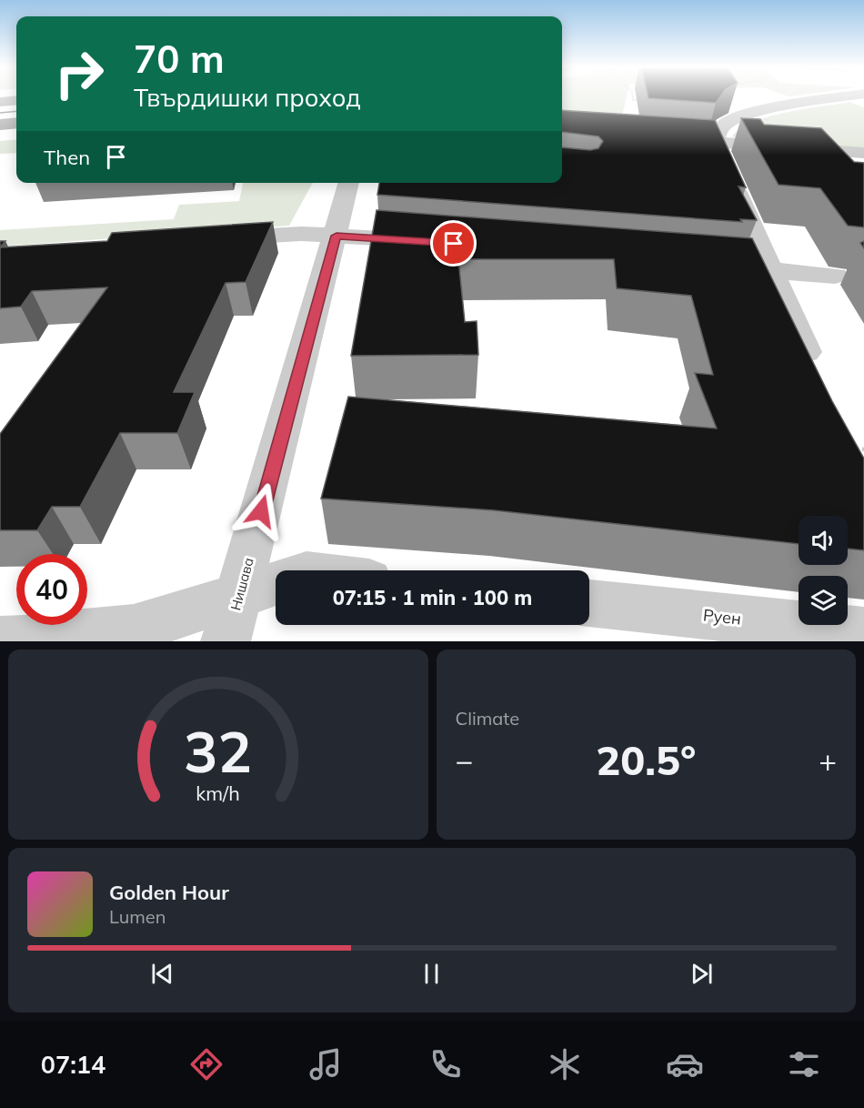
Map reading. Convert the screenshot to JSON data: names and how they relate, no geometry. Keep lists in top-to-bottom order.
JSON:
{
  "streets": {
    "street": ["Нишава", "Руен"]
  },
  "page": {
    "turn": ["70 m", "Твърдишки проход"],
    "then": "Then",
    "limit": "40",
    "trip": "07:15 · 1 min · 100 m",
    "tile": "Climate",
    "heat": ["−", "20.5°", "+"],
    "song": ["Golden Hour", "Lumen"],
    "tabs": "07:14",
    "gauge": ["32", "km/h"]
  }
}
